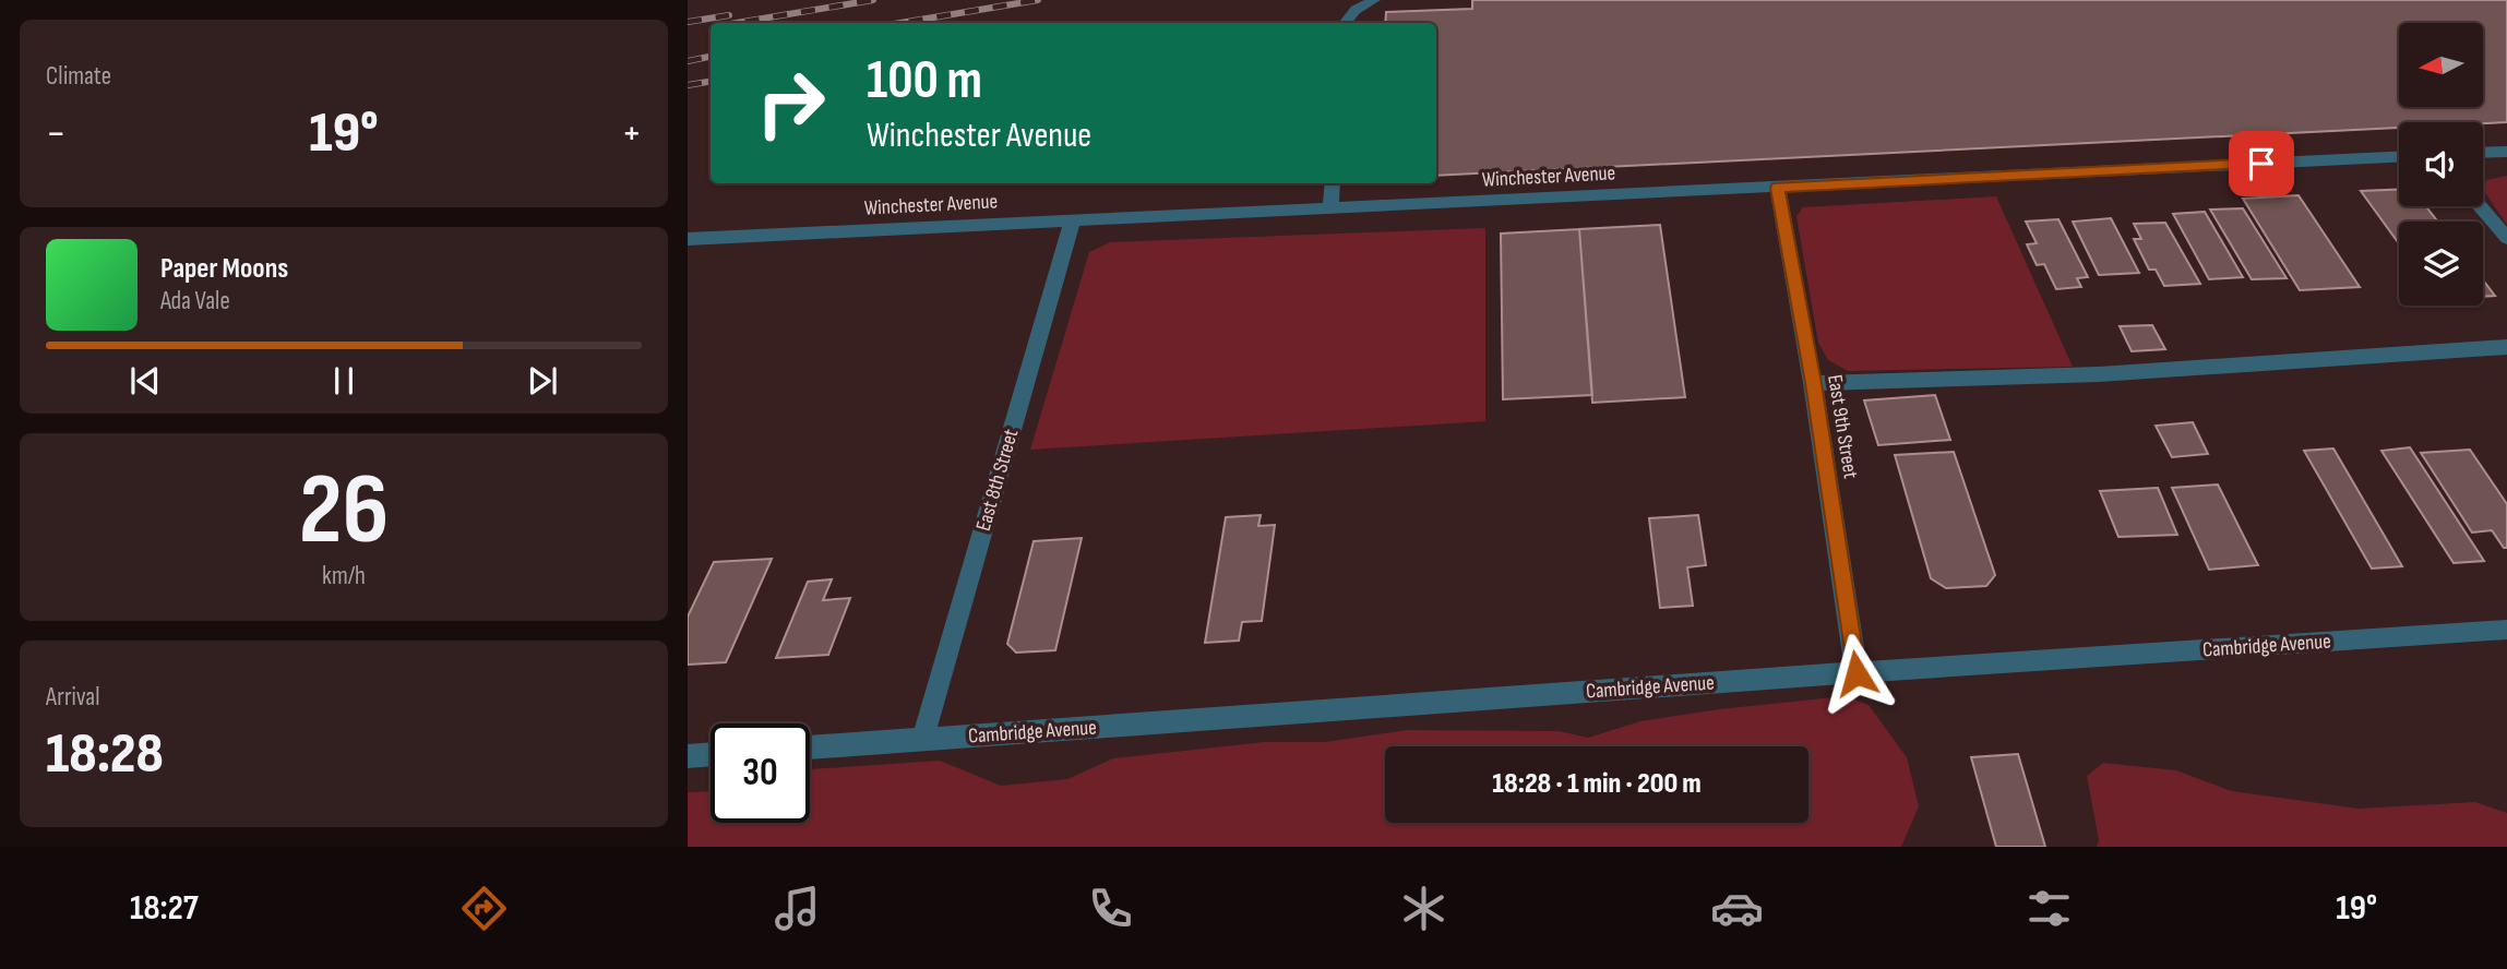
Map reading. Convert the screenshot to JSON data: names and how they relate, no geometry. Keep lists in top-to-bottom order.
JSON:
{
  "streets": {
    "street": [
      "Winchester Avenue",
      "East 9th Street",
      "East 8th Street",
      "Cambridge Avenue"
    ]
  },
  "crossings": [
    ["Winchester Avenue", "East 9th Street"],
    ["Winchester Avenue", "East 8th Street"],
    ["East 9th Street", "Cambridge Avenue"],
    ["East 8th Street", "Cambridge Avenue"]
  ],
  "north": "left",
  "page": {
    "tile": [
      "Climate",
      ["26", "km/h"],
      ["Arrival", "18:28"]
    ],
    "turn": ["100 m", "Winchester Avenue"],
    "heat": ["−", "19°", "+"],
    "song": ["Paper Moons", "Ada Vale"],
    "limit": "30",
    "trip": "18:28 · 1 min · 200 m",
    "tabs": ["18:27", "19°"]
  }
}
